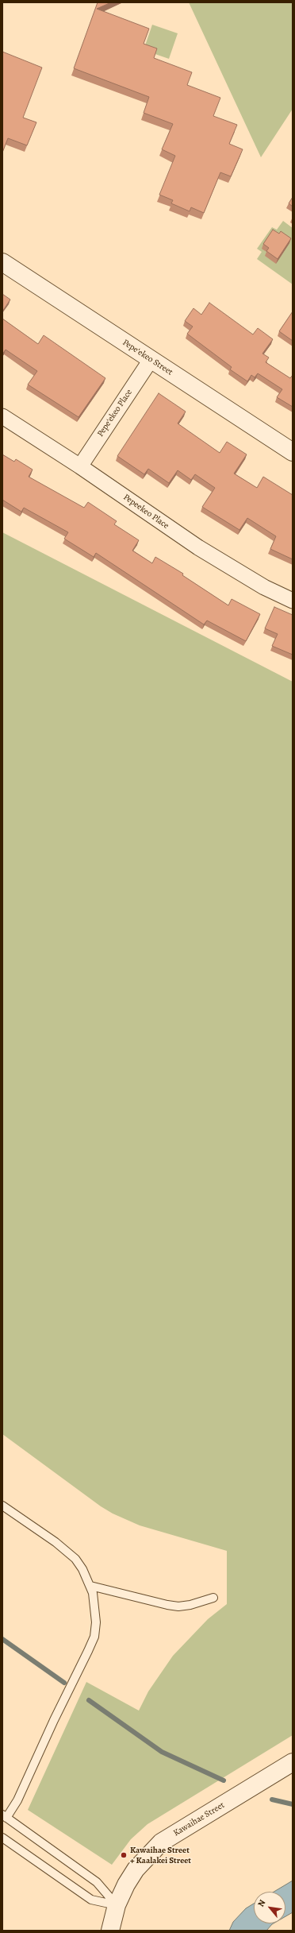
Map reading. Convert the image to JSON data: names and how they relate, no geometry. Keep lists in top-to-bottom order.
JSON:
{
  "streets": {
    "street": [
      "Pepeʻekeo Street",
      "Pepeʻekeo Place",
      "Pepeekeo Place",
      "Kawaihae Street"
    ]
  },
  "crossings": [
    ["Pepeʻekeo Street", "Pepeʻekeo Place"],
    ["Pepeʻekeo Place", "Pepeekeo Place"]
  ],
  "places": ["Kawaihae Street + Kaalakei Street"],
  "north": "top left"
}
